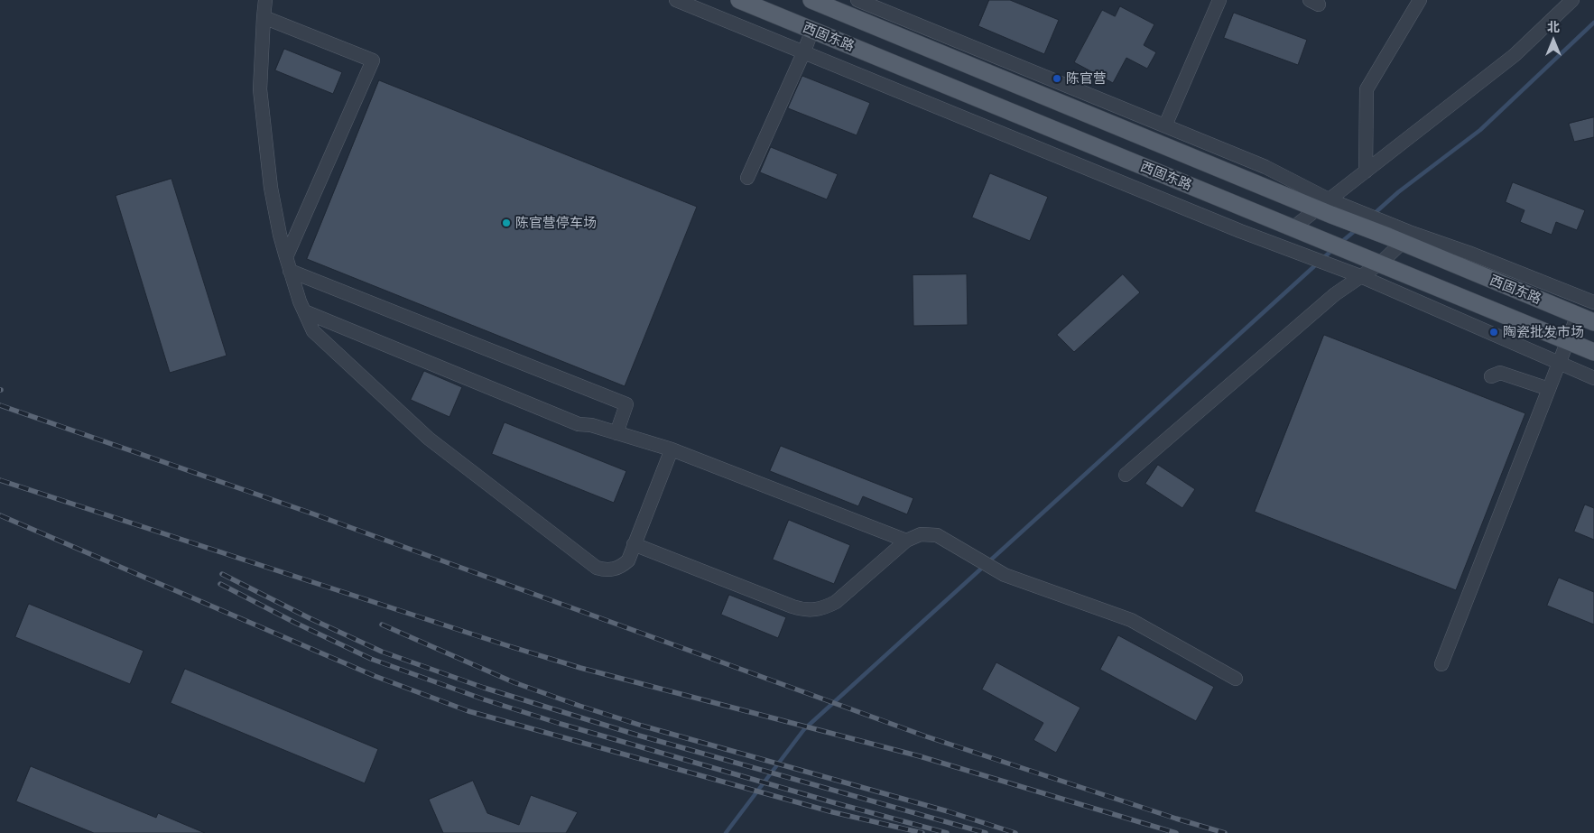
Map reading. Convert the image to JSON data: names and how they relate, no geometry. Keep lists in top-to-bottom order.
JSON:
{
  "streets": {
    "main road": ["西固东路"]
  },
  "places": ["陈官营", "陈官营停车场", "陶瓷批发市场"],
  "north": "top"
}
